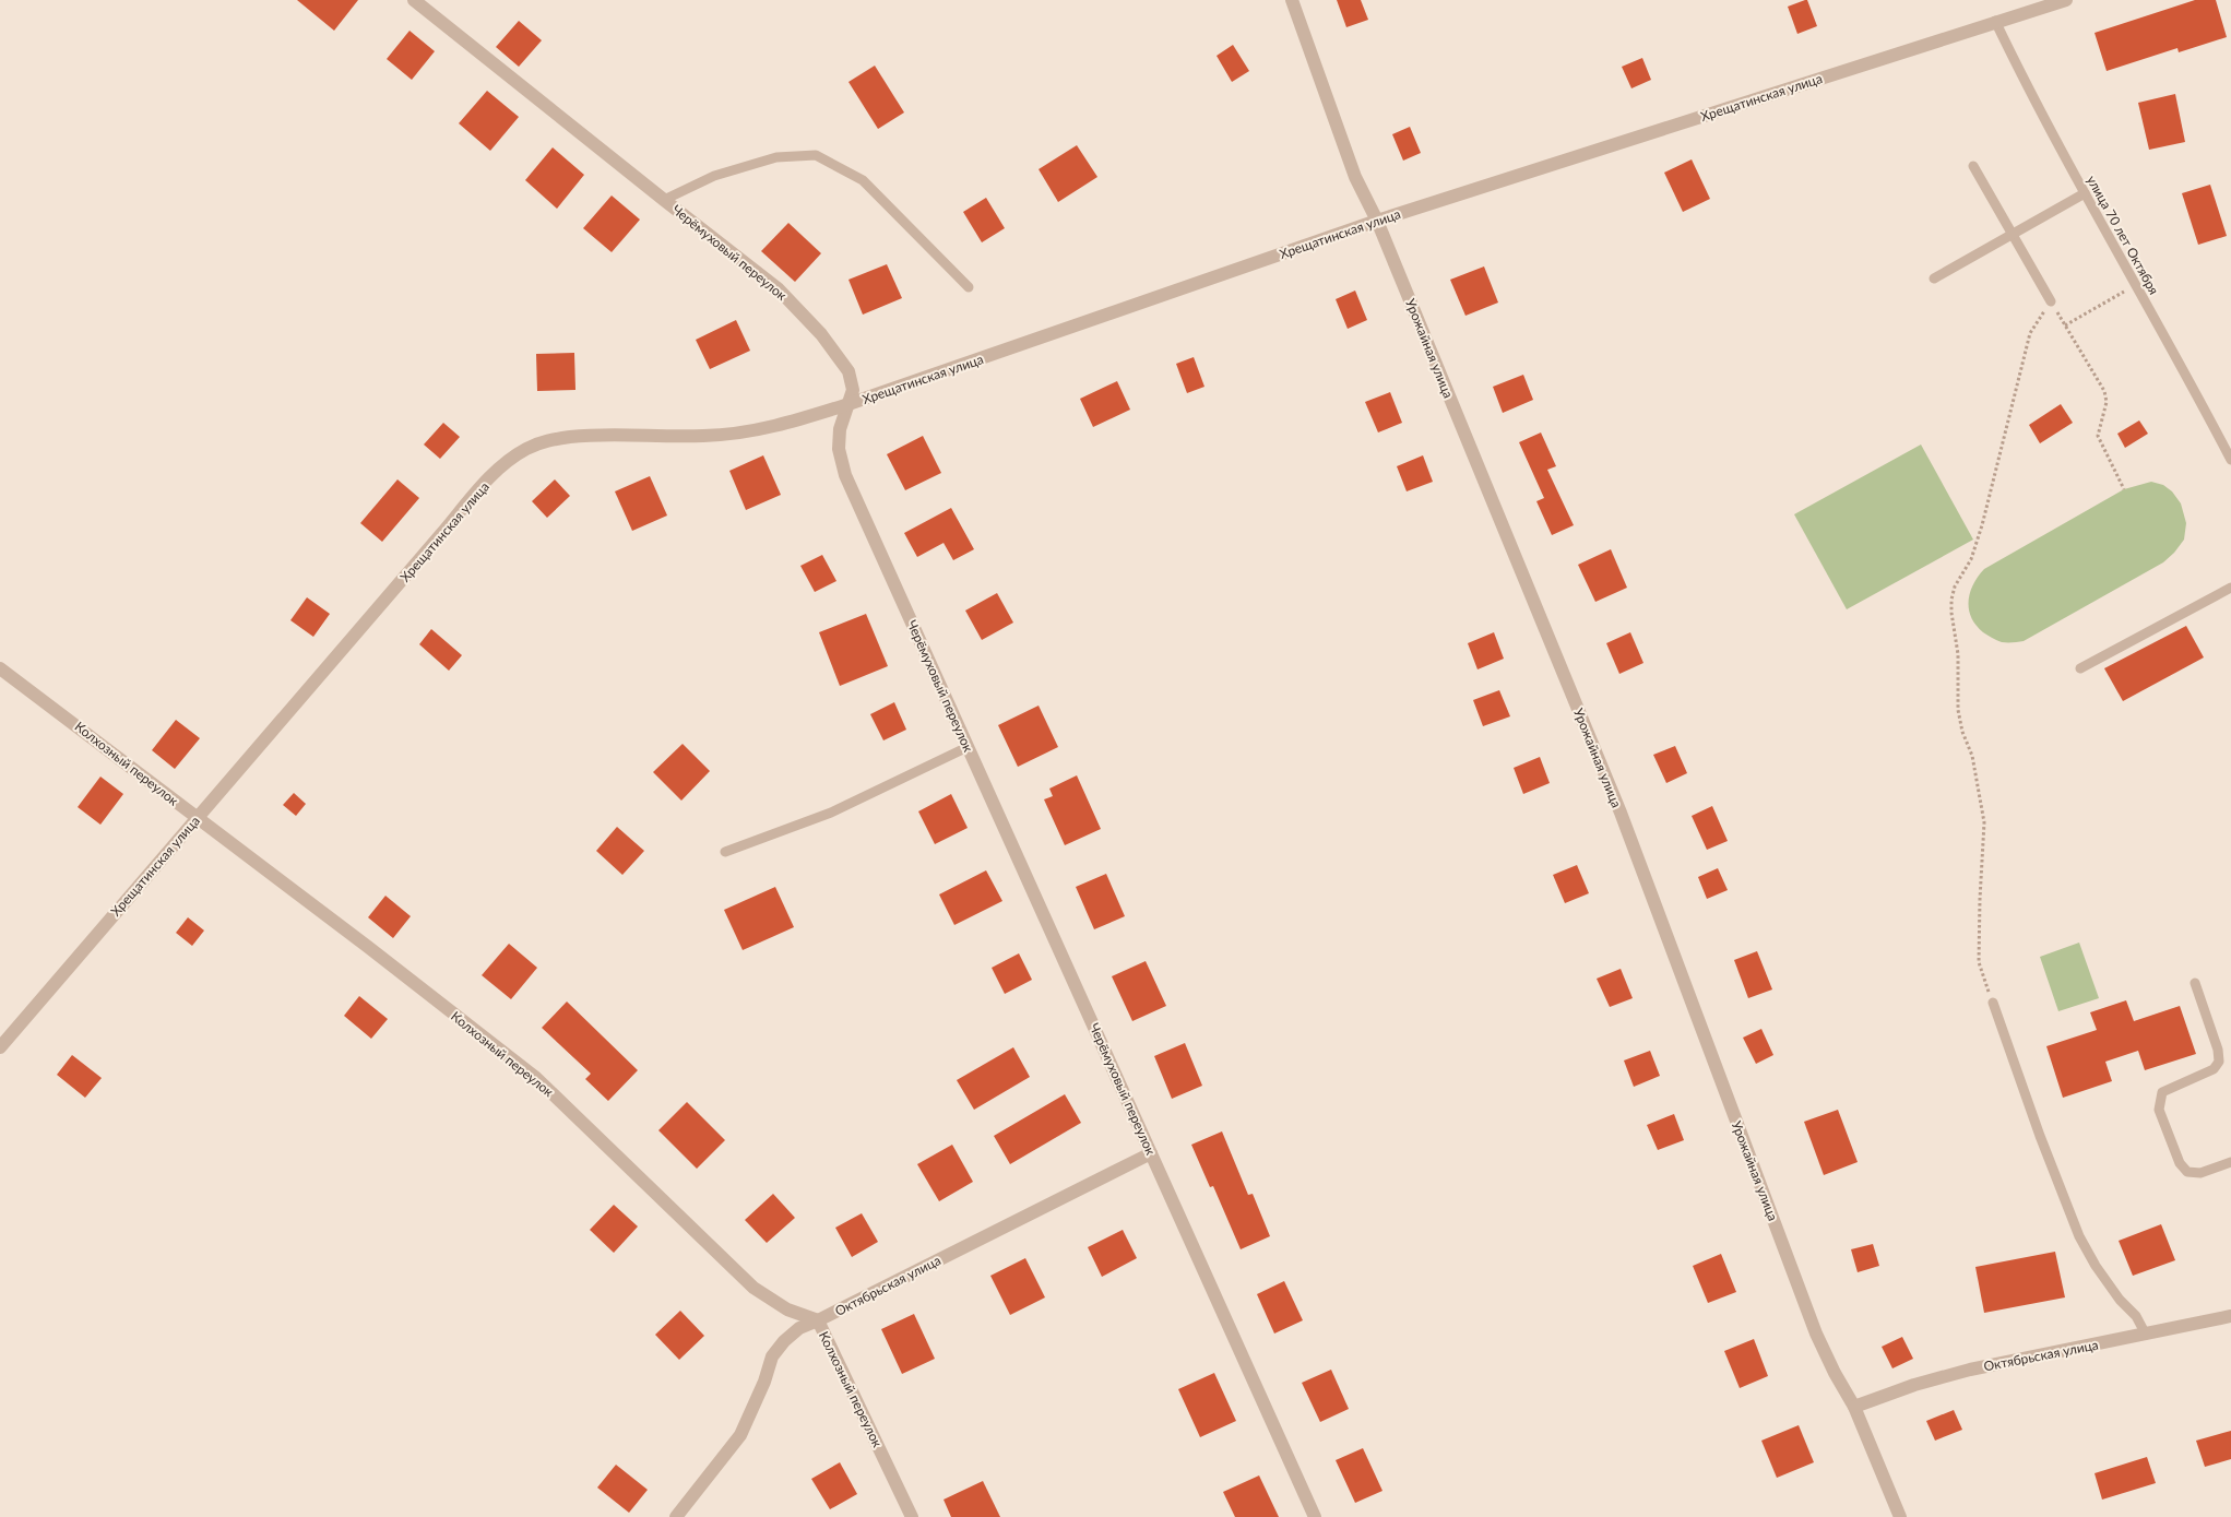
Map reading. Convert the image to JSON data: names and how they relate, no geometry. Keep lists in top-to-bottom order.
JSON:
{
  "streets": {
    "street": [
      "Хрещатинская улица",
      "Черёмуховый переулок",
      "Урожайная улица",
      "Колхозный переулок",
      "Октябрьская улица"
    ],
    "lane": ["улица 70 лет Октября"]
  },
  "crossings": [
    ["Хрещатинская улица", "улица 70 лет Октября"],
    ["Хрещатинская улица", "Черёмуховый переулок"],
    ["Хрещатинская улица", "Урожайная улица"],
    ["Хрещатинская улица", "Колхозный переулок"],
    ["Черёмуховый переулок", "Октябрьская улица"],
    ["Урожайная улица", "Октябрьская улица"],
    ["Колхозный переулок", "Октябрьская улица"]
  ]
}
